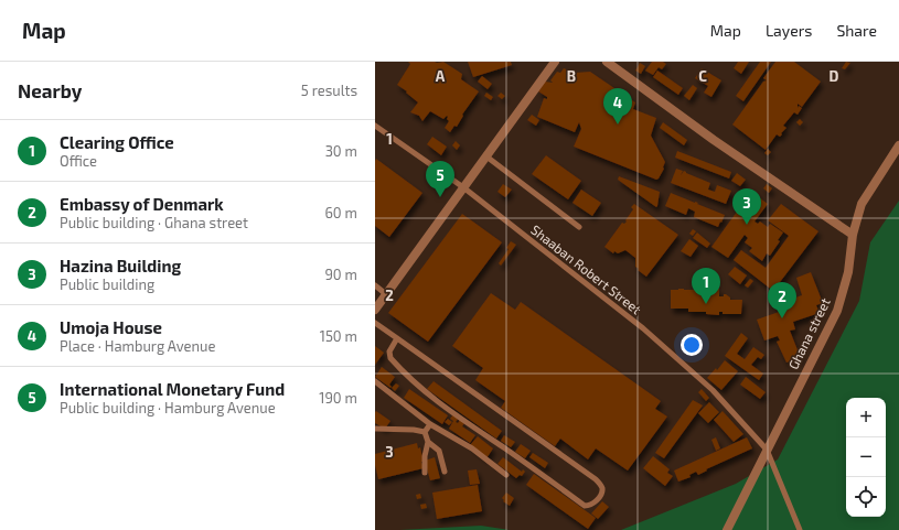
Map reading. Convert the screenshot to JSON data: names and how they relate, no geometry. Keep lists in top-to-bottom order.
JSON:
{
  "streets": {
    "street": ["Ghana street"],
    "lane": ["Shaaban Robert Street"]
  },
  "crossings": [
    ["Shaaban Robert Street", "Ghana street"]
  ],
  "page": {
    "header": "Map",
    "nav": ["Map", "Layers", "Share"],
    "heading": ["Nearby", "5 results"],
    "pins": [
      "4",
      "5",
      "3",
      "1",
      "2"
    ],
    "list": [
      {
        "mark": "1",
        "name": "Clearing Office",
        "note": "Office",
        "value": "30 m"
      },
      {
        "mark": "2",
        "name": "Embassy of Denmark",
        "note": "Public building · Ghana street",
        "value": "60 m"
      },
      {
        "mark": "3",
        "name": "Hazina Building",
        "note": "Public building",
        "value": "90 m"
      },
      {
        "mark": "4",
        "name": "Umoja House",
        "note": "Place · Hamburg Avenue",
        "value": "150 m"
      },
      {
        "mark": "5",
        "name": "International Monetary Fund",
        "note": "Public building · Hamburg Avenue",
        "value": "190 m"
      }
    ],
    "map_buttons": ["+", "−"]
  },
  "grid": {
    "columns": [
      "A",
      "B",
      "C",
      "D"
    ],
    "rows": ["1", "2", "3"]
  }
}
